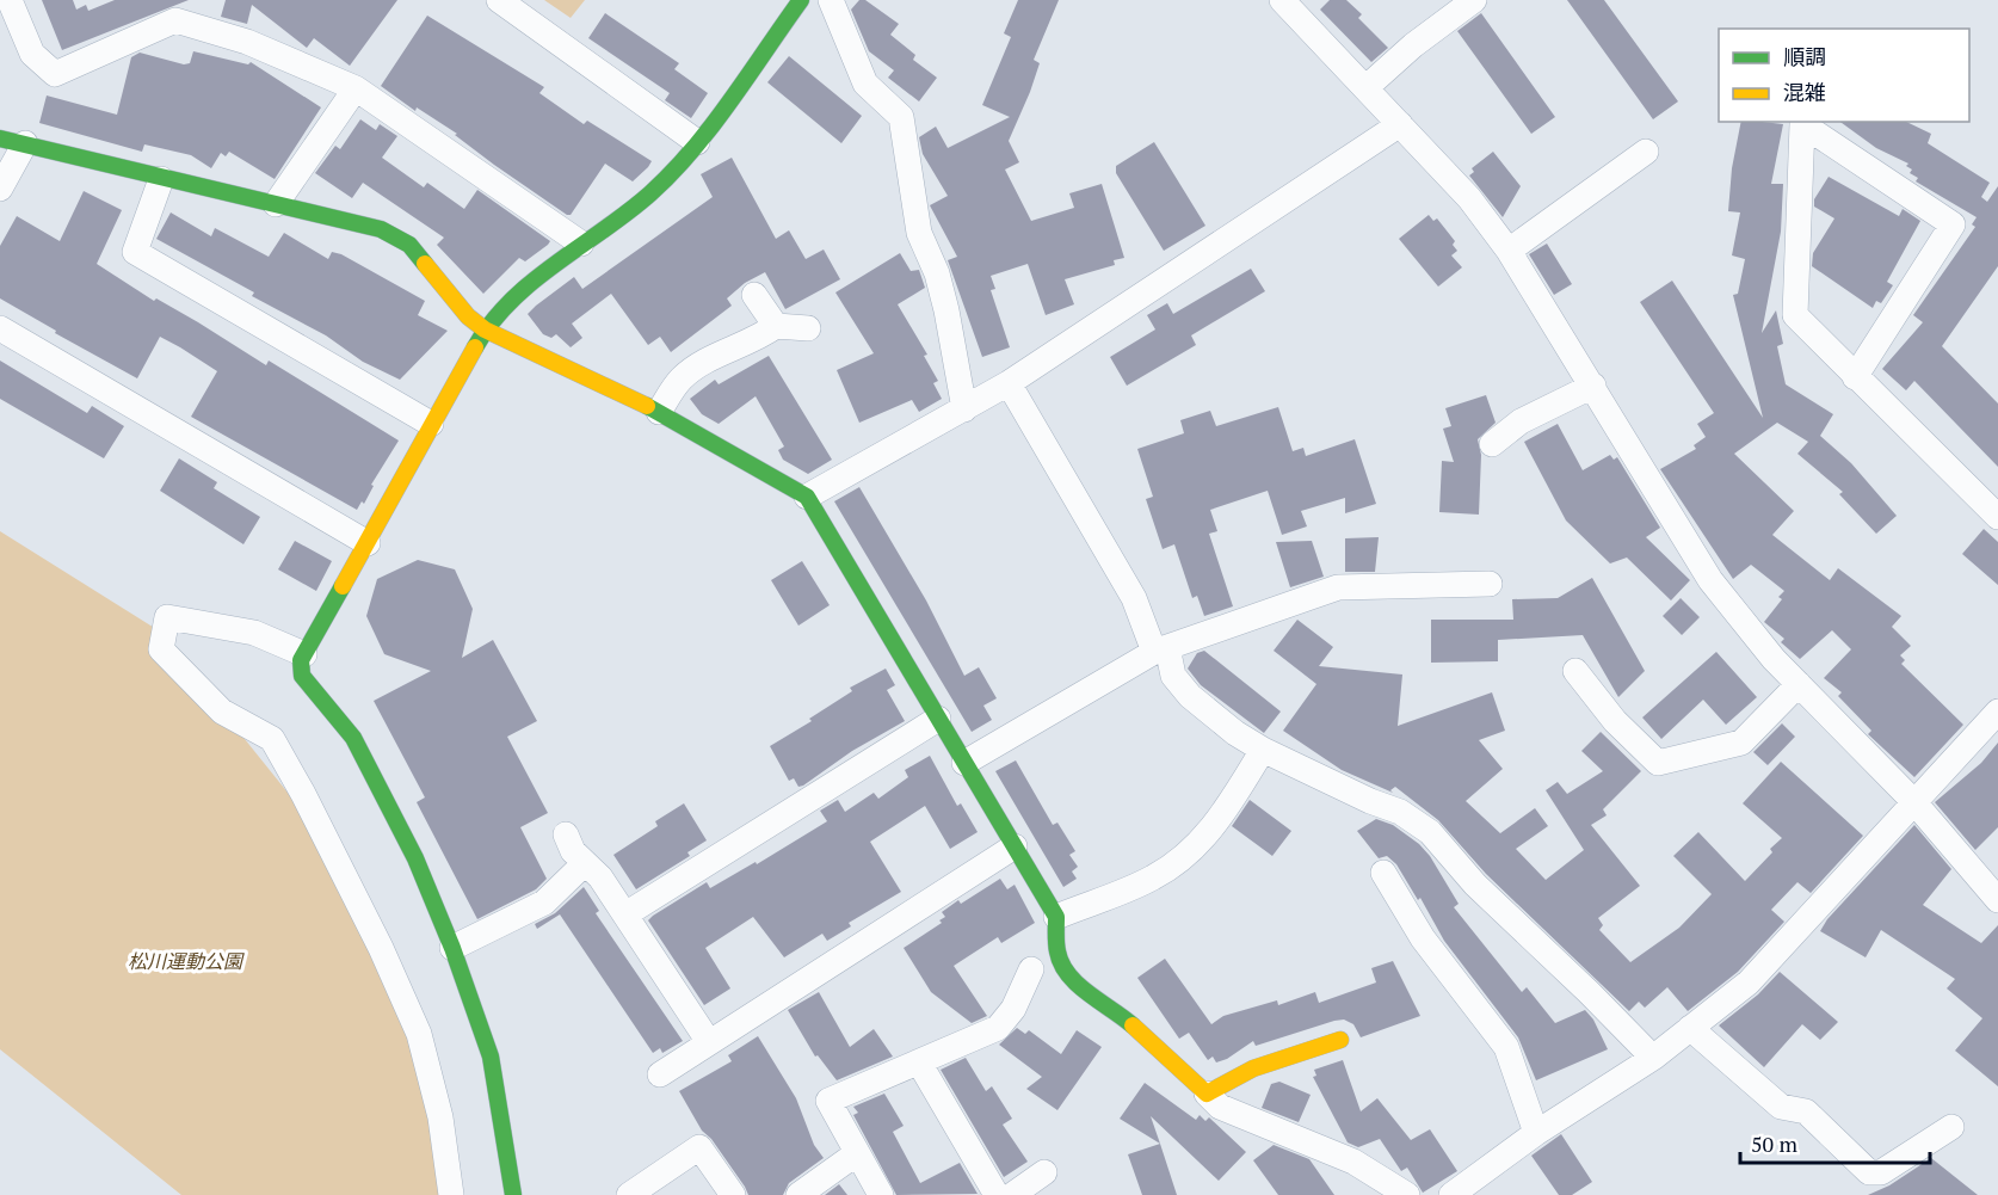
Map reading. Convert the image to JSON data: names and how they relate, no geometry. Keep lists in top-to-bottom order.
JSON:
{
  "parks": ["松川運動公園"],
  "legend": ["順調", "混雑"],
  "scale_bar": "50 m"
}
